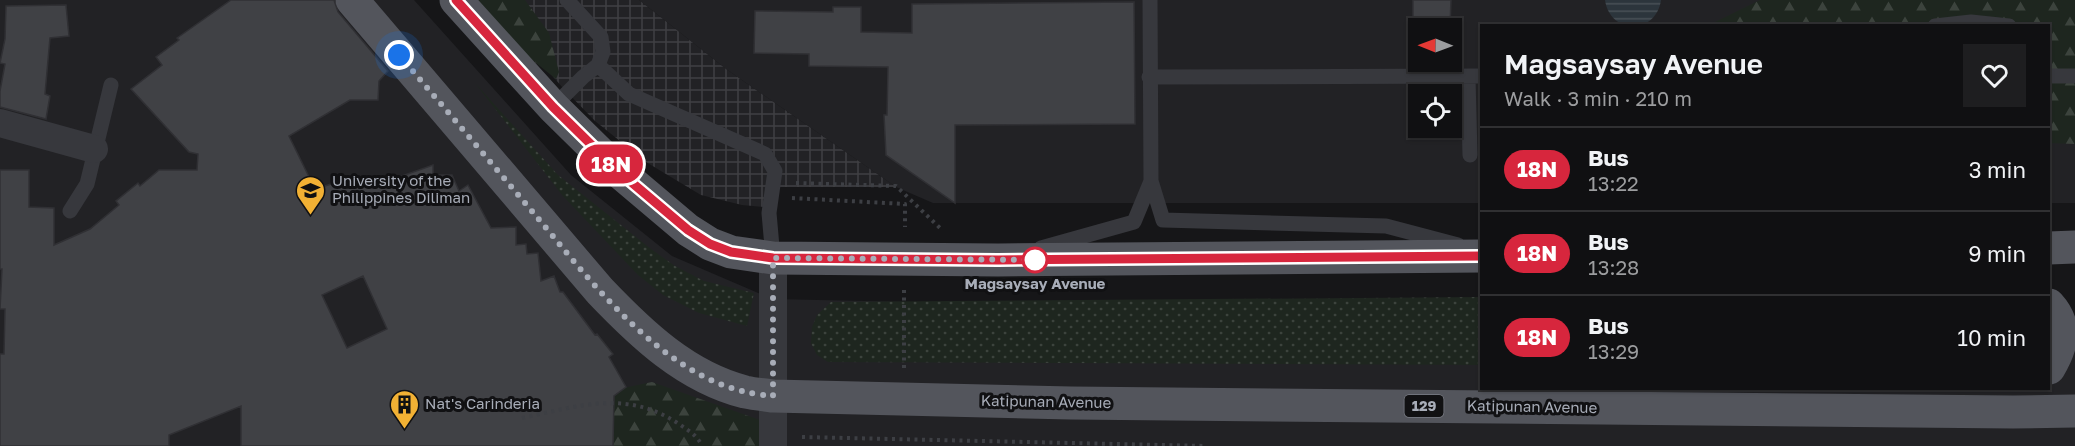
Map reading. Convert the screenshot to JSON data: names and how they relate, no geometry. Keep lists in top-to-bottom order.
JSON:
{
  "streets": {
    "main road": ["Katipunan Avenue", "129"]
  },
  "crossings": [
    ["Katipunan Avenue", "129"]
  ],
  "places": {
    "school or university": ["University of the Philippines Diliman"],
    "other": ["Magsaysay Avenue"],
    "building": ["Nat's Carinderia"]
  },
  "lines": ["bus line 18N"],
  "north": "left",
  "page": {
    "on_map": "18N",
    "heading": ["Magsaysay Avenue", "Walk · 3 min · 210 m"],
    "list": [
      {
        "mark": "18N",
        "name": "Bus",
        "note": "13:22",
        "value": "3 min"
      },
      {
        "mark": "18N",
        "name": "Bus",
        "note": "13:28",
        "value": "9 min"
      },
      {
        "mark": "18N",
        "name": "Bus",
        "note": "13:29",
        "value": "10 min"
      }
    ]
  }
}
